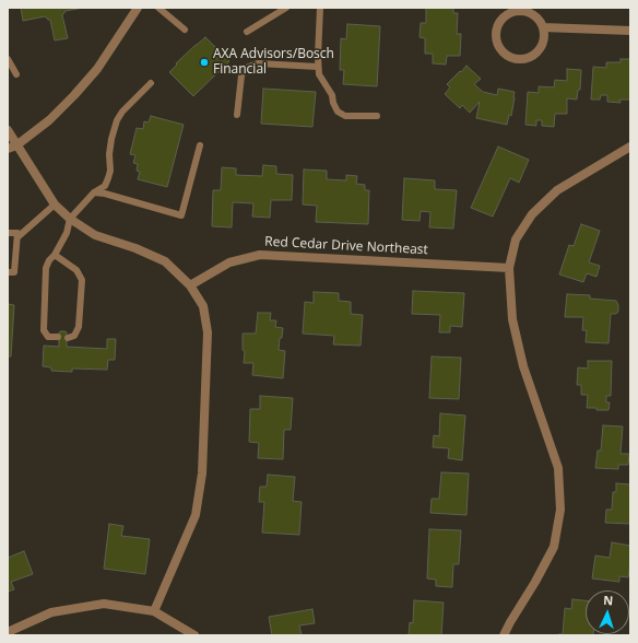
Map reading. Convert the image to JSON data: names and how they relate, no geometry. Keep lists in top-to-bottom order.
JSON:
{
  "streets": {
    "street": ["Red Cedar Drive Northeast"]
  },
  "places": ["AXA Advisors/Bosch Financial"],
  "north": "top"
}
